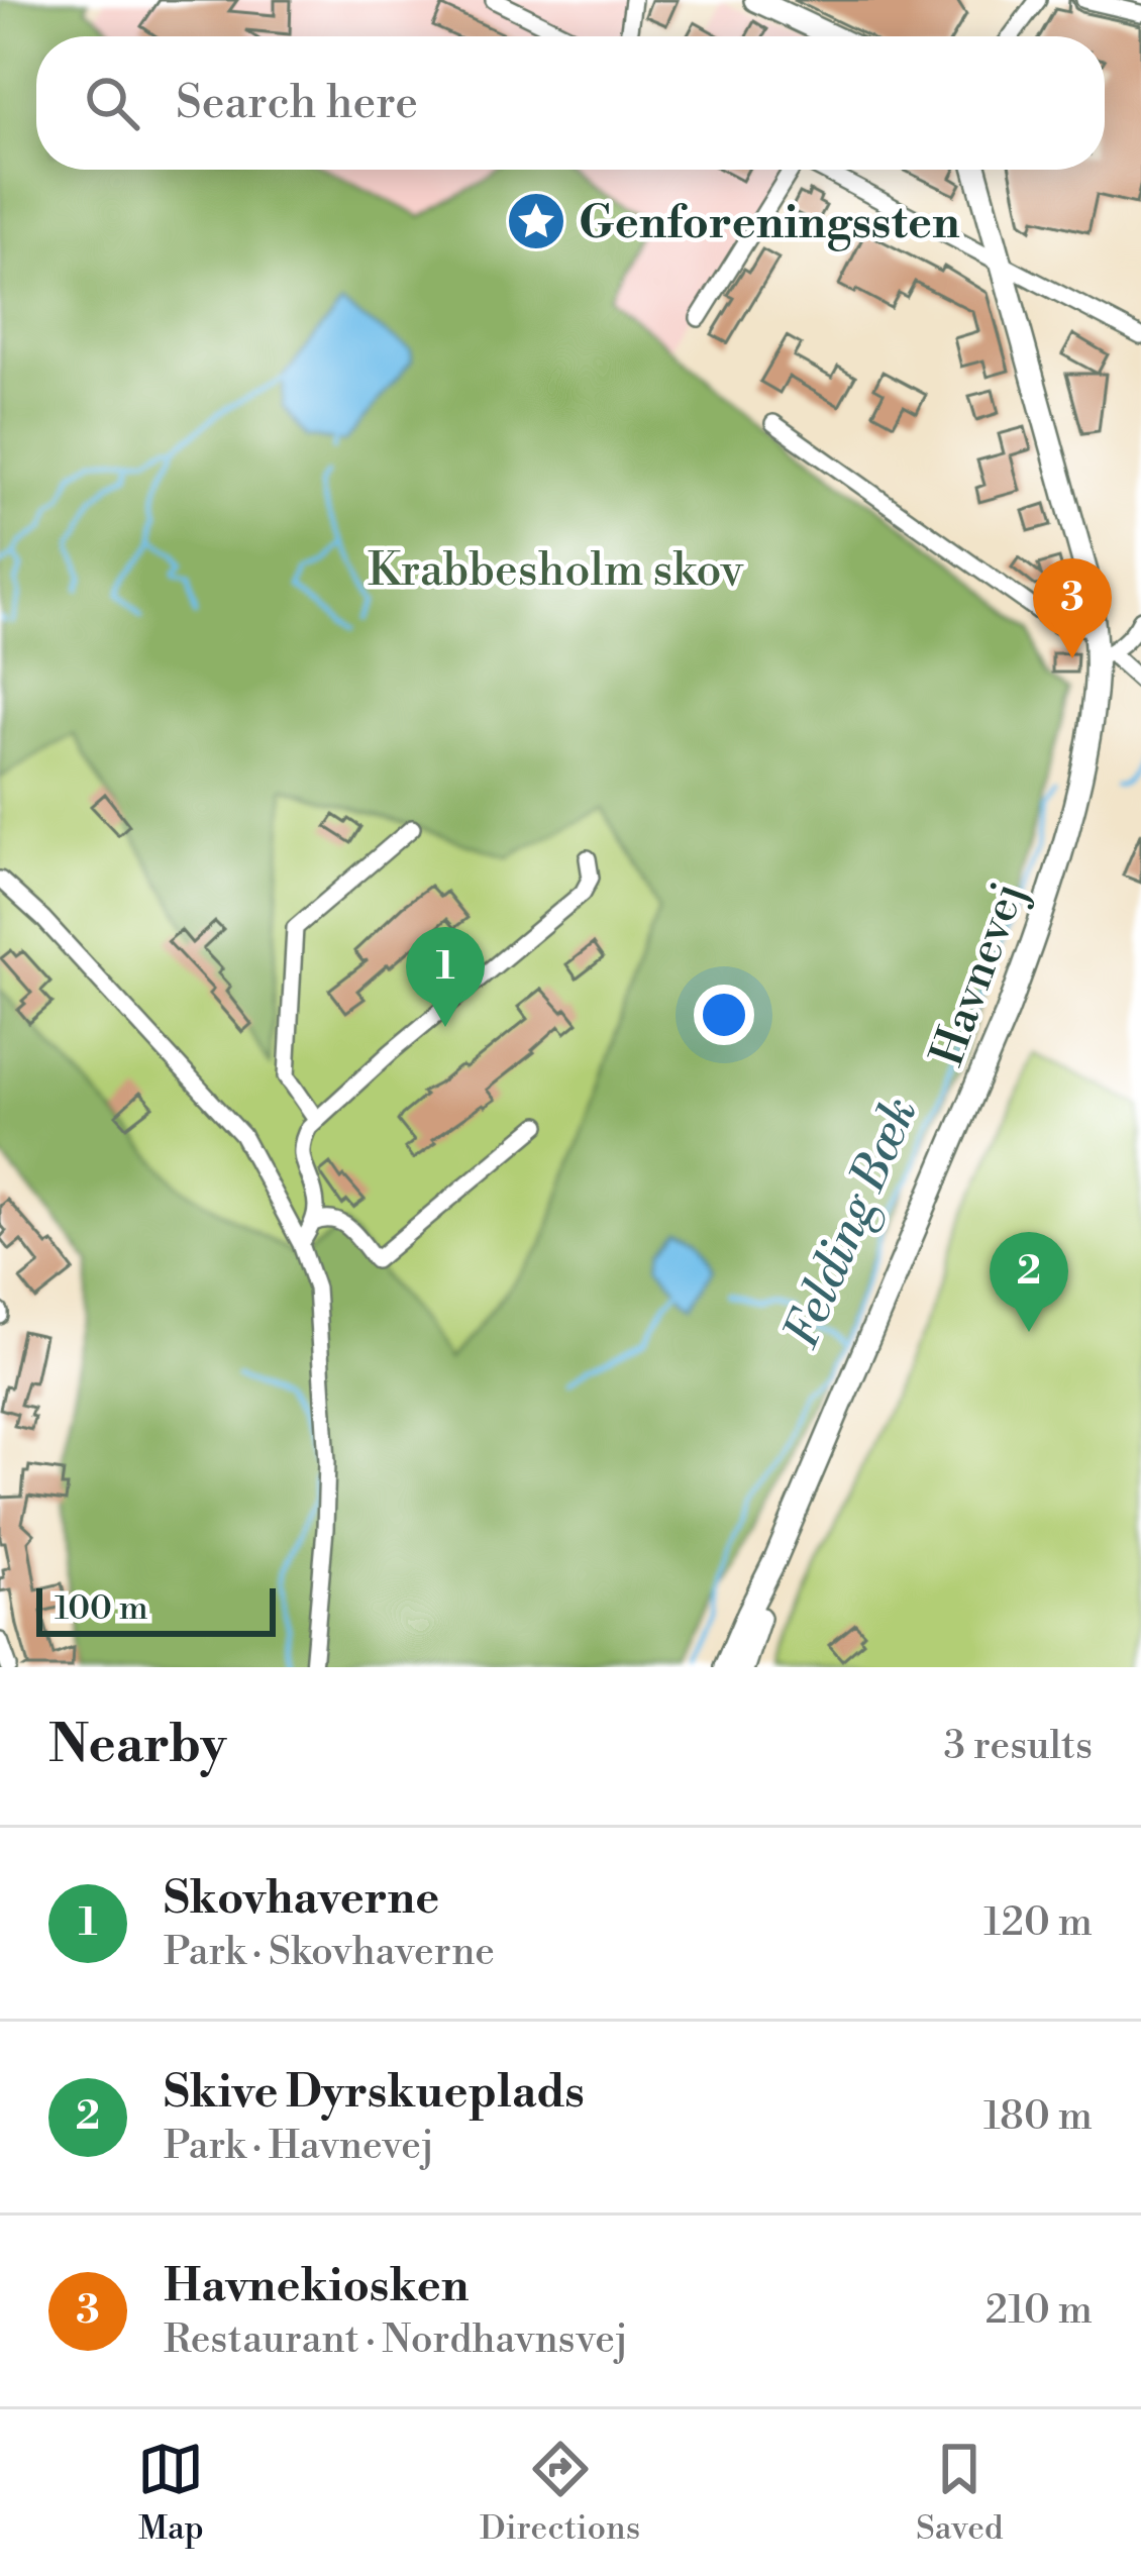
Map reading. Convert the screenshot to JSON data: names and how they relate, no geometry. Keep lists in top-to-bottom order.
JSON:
{
  "streets": {
    "street": ["Havnevej"]
  },
  "water": ["Felding Bæk"],
  "parks": ["Krabbesholm skov"],
  "places": {
    "place": ["Genforeningssten"]
  },
  "scale_bar": "100 m",
  "page": {
    "search": "Search here",
    "pins": ["3", "1", "2"],
    "scale": "100 m",
    "heading": ["Nearby", "3 results"],
    "list": [
      {
        "mark": "1",
        "name": "Skovhaverne",
        "note": "Park · Skovhaverne",
        "value": "120 m"
      },
      {
        "mark": "2",
        "name": "Skive Dyrskueplads",
        "note": "Park · Havnevej",
        "value": "180 m"
      },
      {
        "mark": "3",
        "name": "Havnekiosken",
        "note": "Restaurant · Nordhavnsvej",
        "value": "210 m"
      }
    ],
    "nav": ["Map", "Directions", "Saved"]
  }
}
